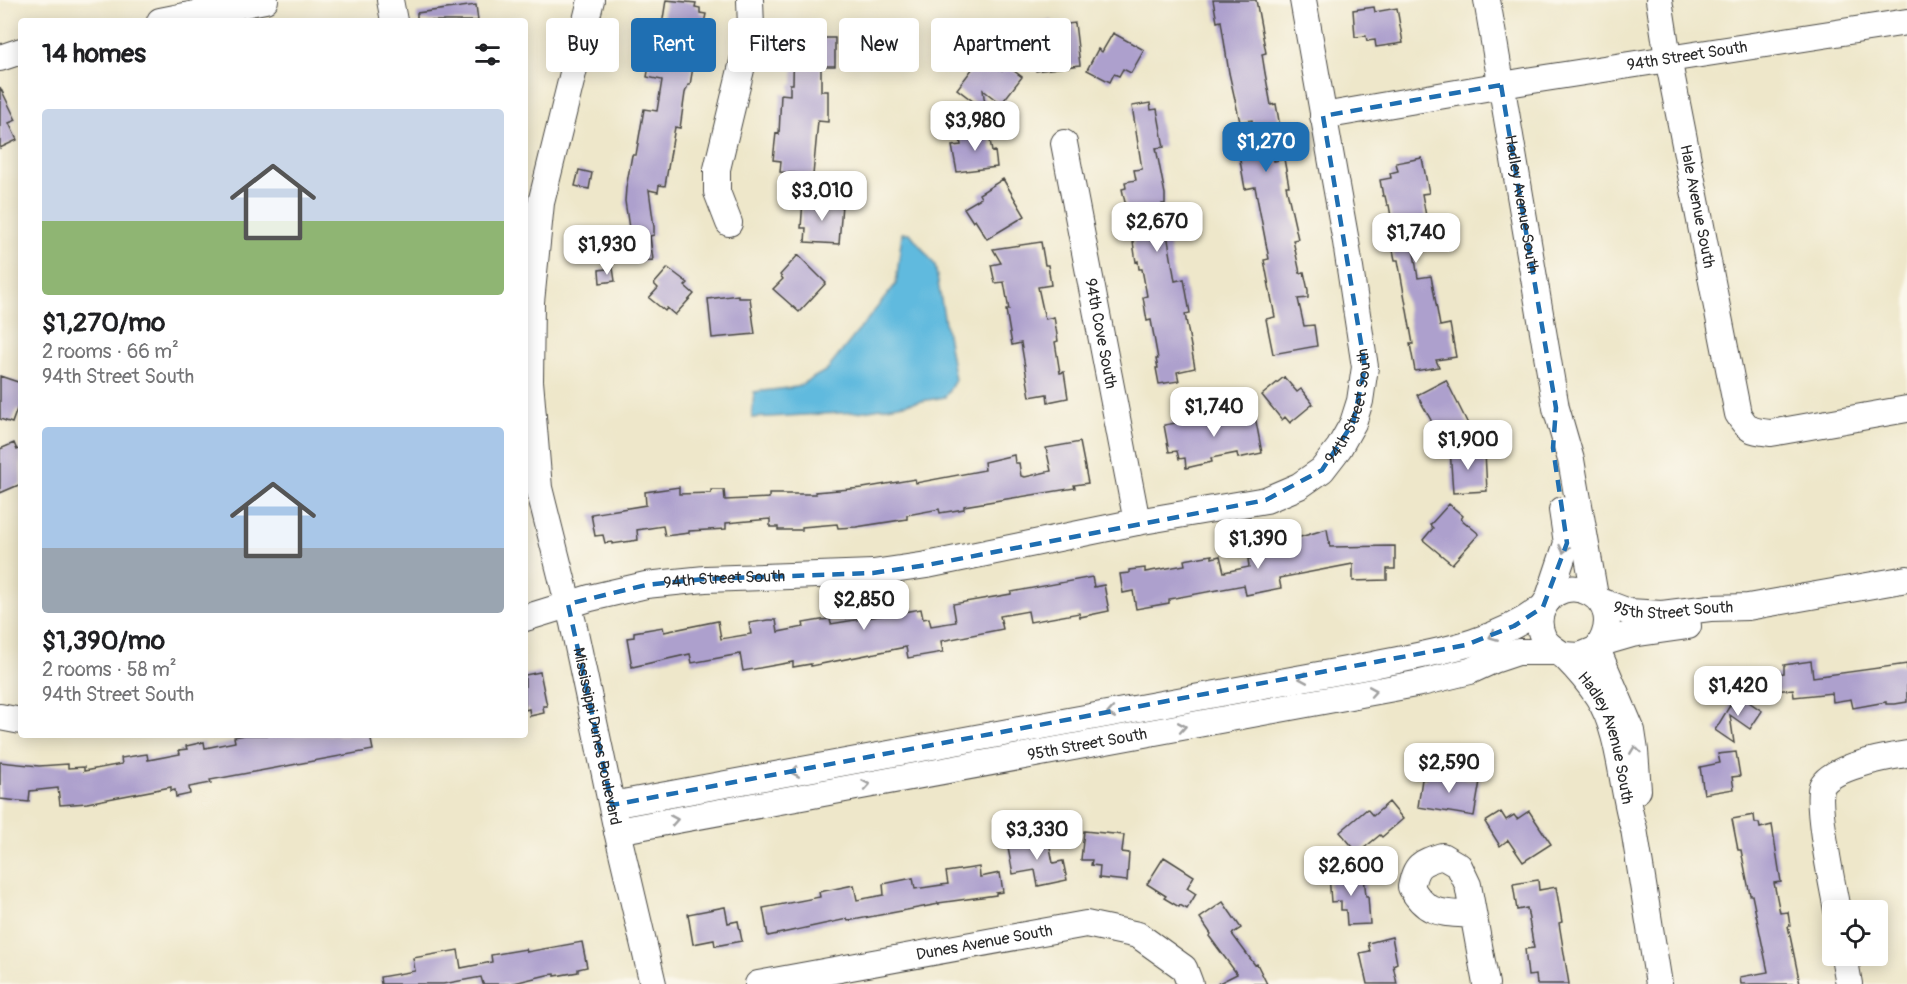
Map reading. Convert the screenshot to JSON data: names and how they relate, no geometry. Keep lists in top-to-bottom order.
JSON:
{
  "streets": {
    "street": [
      "94th Street South",
      "Hadley Avenue South",
      "Hale Avenue South",
      "94th Cove South",
      "95th Street South",
      "Mississippi Dunes Boulevard",
      "Dunes Avenue South"
    ]
  },
  "crossings": [
    ["94th Street South", "Hadley Avenue South"],
    ["94th Street South", "Hale Avenue South"],
    ["94th Street South", "94th Cove South"],
    ["94th Street South", "Mississippi Dunes Boulevard"],
    ["Hadley Avenue South", "95th Street South"],
    ["95th Street South", "Mississippi Dunes Boulevard"]
  ],
  "page": {
    "chip": [
      "Buy",
      "Rent",
      "Filters",
      "New",
      "Apartment"
    ],
    "heading": "14 homes",
    "list": [
      {
        "name": "$1,270/mo",
        "note": "2 rooms · 66 m² · 94th Street South"
      },
      {
        "name": "$1,390/mo",
        "note": "2 rooms · 58 m² · 94th Street South"
      }
    ],
    "price": [
      "$3,980",
      "$1,270",
      "$3,010",
      "$2,670",
      "$1,740",
      "$1,930",
      "$1,740",
      "$1,900",
      "$1,390",
      "$2,850",
      "$1,420",
      "$2,590",
      "$3,330",
      "$2,600"
    ]
  }
}
